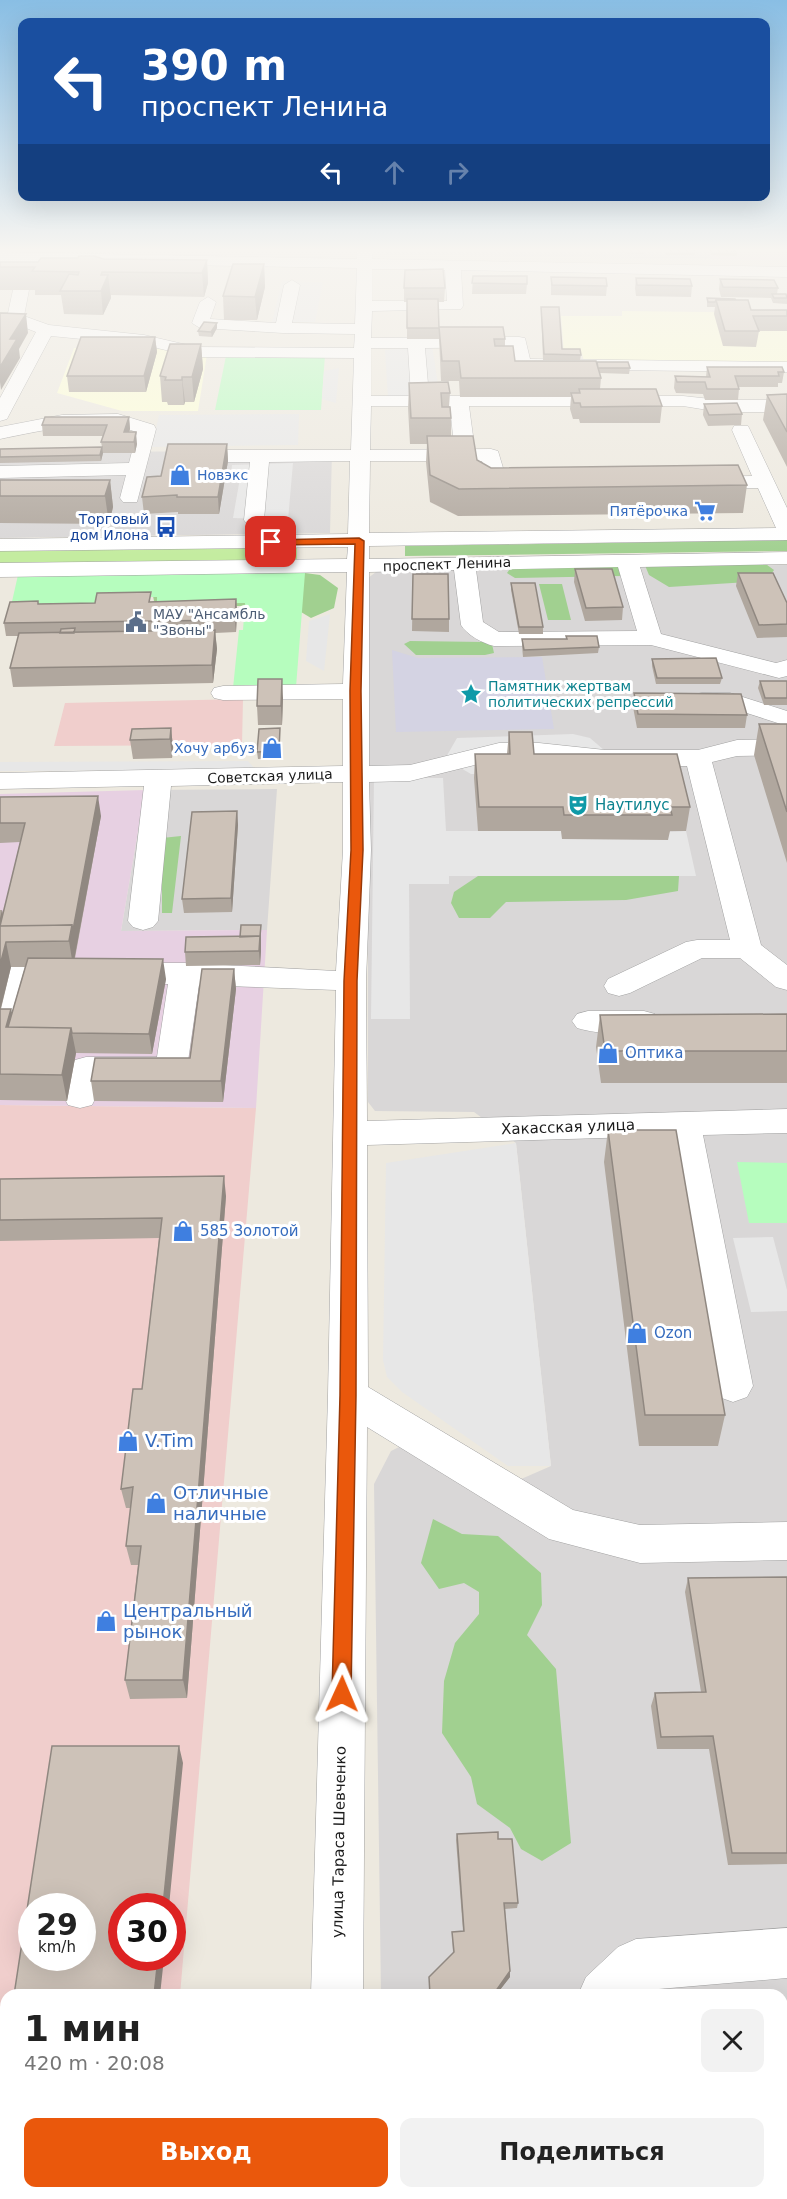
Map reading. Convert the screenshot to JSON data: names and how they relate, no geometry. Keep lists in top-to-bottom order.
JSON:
{
  "streets": {
    "street": [
      "проспект Ленина",
      "Советская улица",
      "Хакасская улица",
      "улица Тараса Шевченко"
    ]
  },
  "crossings": [
    ["проспект Ленина", "улица Тараса Шевченко"],
    ["Советская улица", "улица Тараса Шевченко"],
    ["Хакасская улица", "улица Тараса Шевченко"]
  ],
  "places": {
    "shop": [
      "Новэкс",
      "Хочу арбуз",
      "Оптика",
      "585 Золотой",
      "Ozon",
      "V.Tim",
      "Отличные наличные",
      "Центральный рынок"
    ],
    "supermarket": ["Пятёрочка"],
    "bus stop": ["Торговый дом Илона"],
    "public building": ["МАУ \"Ансамбль \"Звоны\""],
    "place": ["Памятник жертвам политических репрессий"],
    "theatre": ["Наутилус"]
  },
  "page": {
    "turn": ["390 m", "проспект Ленина"],
    "speed": "29 km/h",
    "limit": "30",
    "heading": ["1 мин", "420 m · 20:08"],
    "buttons": ["Выход", "Поделиться"]
  }
}
